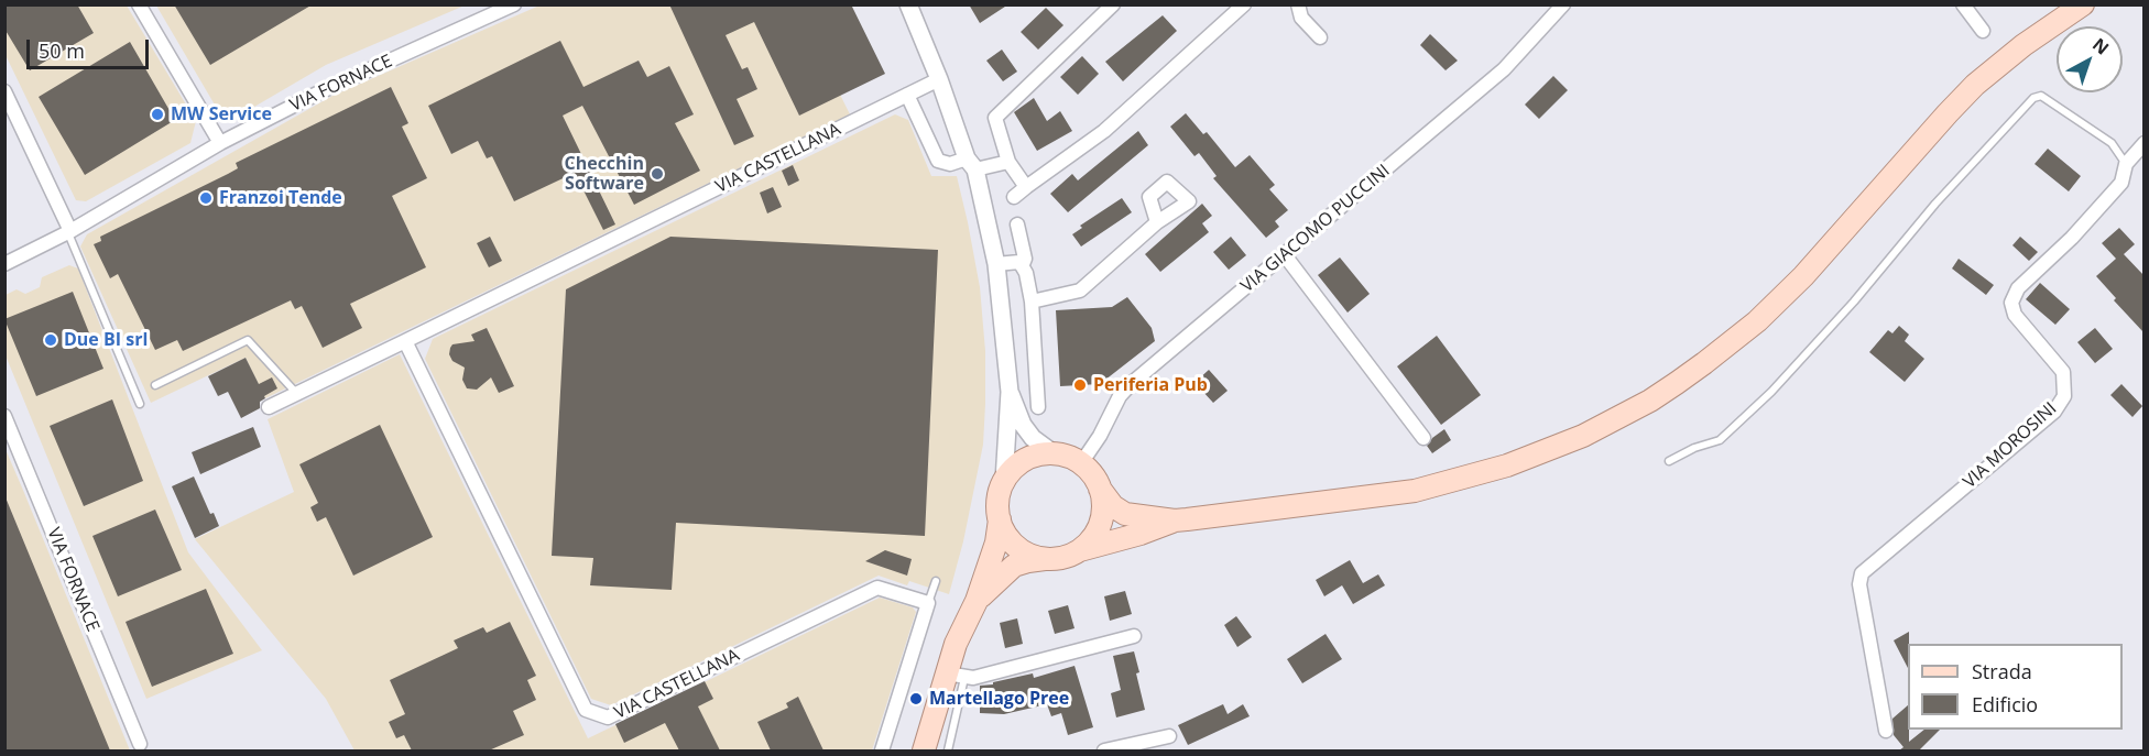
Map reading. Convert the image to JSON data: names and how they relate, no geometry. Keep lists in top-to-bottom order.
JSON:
{
  "streets": {
    "street": [
      "VIA FORNACE",
      "VIA CASTELLANA",
      "VIA GIACOMO PUCCINI",
      "VIA MOROSINI"
    ]
  },
  "places": [
    "MW Service",
    "Checchin Software",
    "Franzoi Tende",
    "Due BI srl",
    "Periferia Pub",
    "Martellago Pree"
  ],
  "legend": ["Strada", "Edificio"],
  "scale_bar": "50 m",
  "north": "top right"
}
